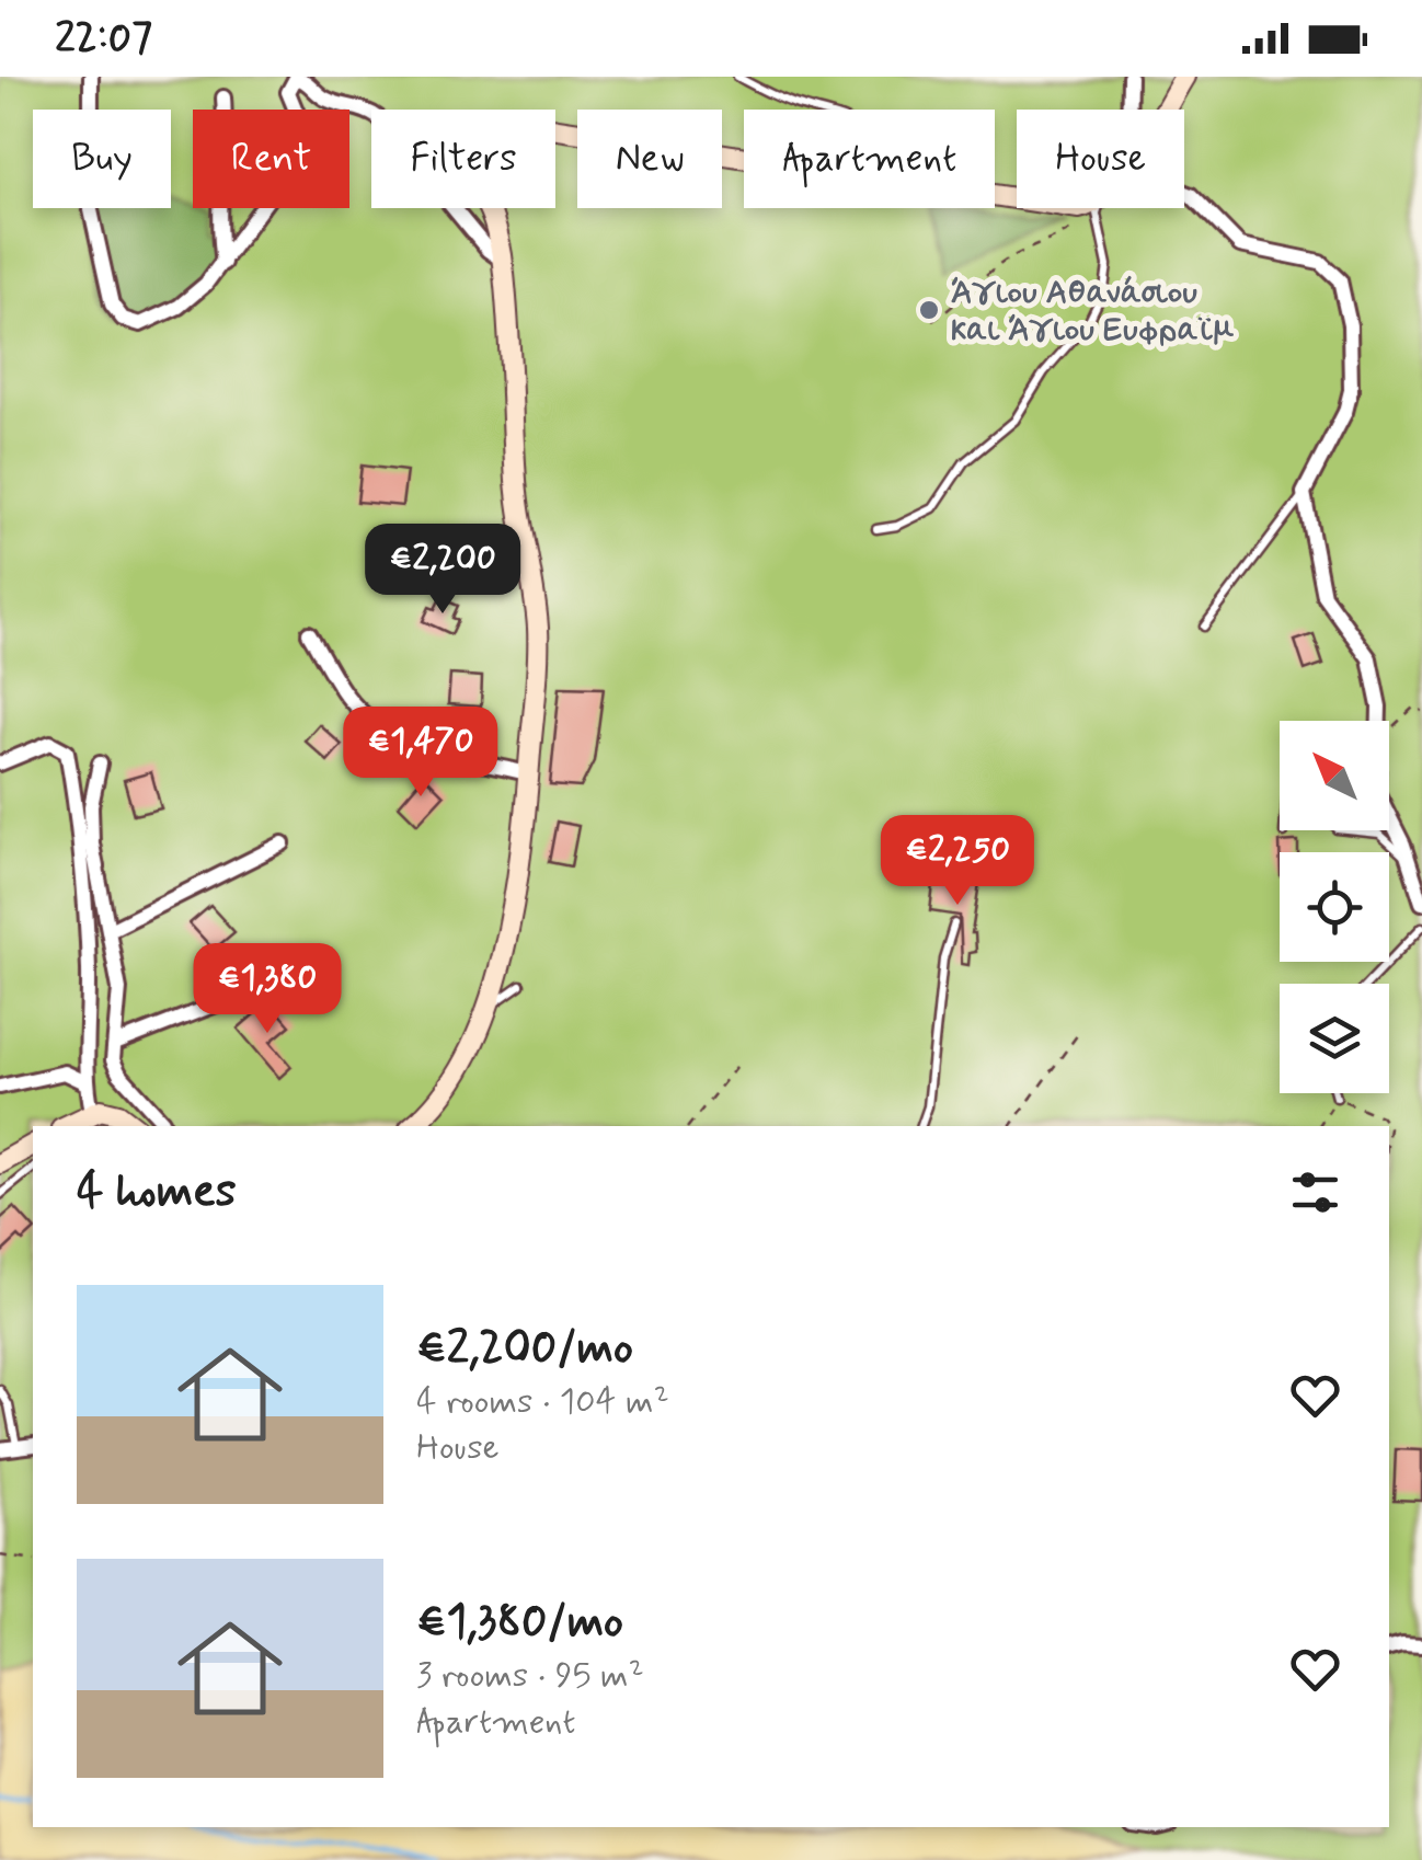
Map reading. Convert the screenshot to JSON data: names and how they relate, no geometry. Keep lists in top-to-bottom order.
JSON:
{
  "places": ["Άγιου Αθανάσιου και Άγιου Ευφραϊμ"],
  "north": "top left",
  "page": {
    "status": "22:07",
    "chip": [
      "Buy",
      "Rent",
      "Filters",
      "New",
      "Apartment",
      "House"
    ],
    "price": [
      "€2,200",
      "€1,470",
      "€2,250",
      "€1,380"
    ],
    "heading": "4 homes",
    "list": [
      {
        "name": "€2,200/mo",
        "note": "4 rooms · 104 m² · House"
      },
      {
        "name": "€1,380/mo",
        "note": "3 rooms · 95 m² · Apartment"
      }
    ]
  }
}
